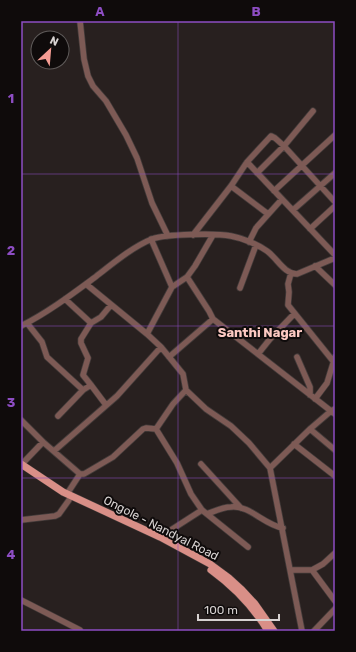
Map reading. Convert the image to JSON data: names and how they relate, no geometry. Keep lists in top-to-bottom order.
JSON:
{
  "streets": {
    "main road": ["Ongole - Nandyal Road"]
  },
  "districts": ["Santhi Nagar"],
  "scale_bar": "100 m",
  "north": "top right",
  "grid": {
    "columns": ["A", "B"],
    "rows": [
      "1",
      "2",
      "3",
      "4"
    ]
  }
}
